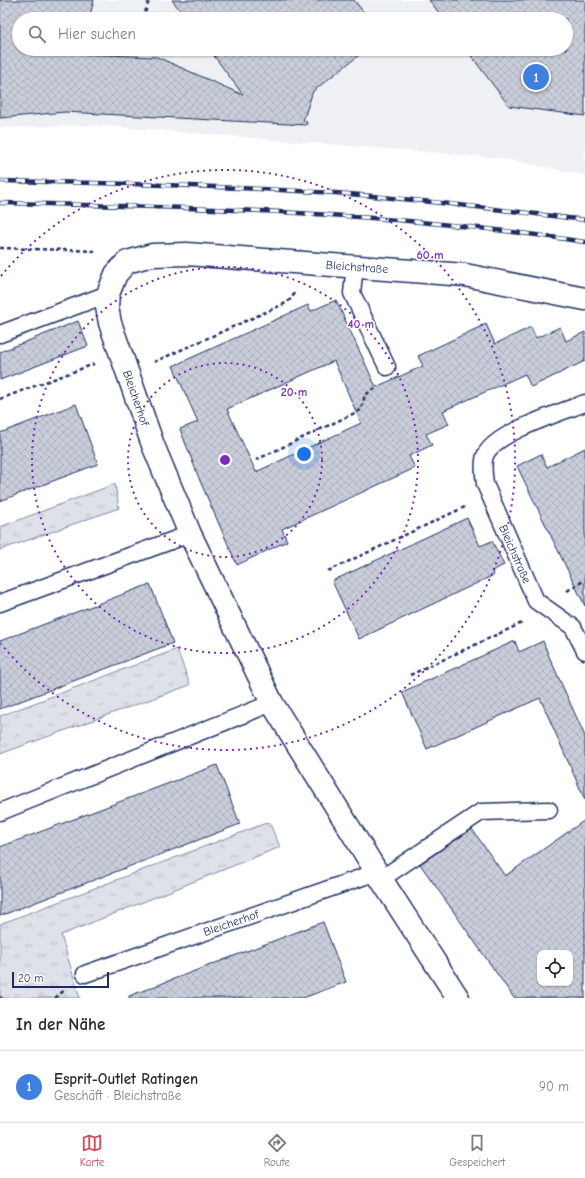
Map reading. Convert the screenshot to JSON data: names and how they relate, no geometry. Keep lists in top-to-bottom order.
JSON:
{
  "streets": {
    "street": ["Bleichstraße", "Bleicherhof"]
  },
  "crossings": [
    ["Bleichstraße", "Bleicherhof"]
  ],
  "scale_bar": "20 m",
  "page": {
    "search": "Hier suchen",
    "pins": "1",
    "scale": "20 m",
    "heading": "In der Nähe",
    "list": [
      {
        "mark": "1",
        "name": "Esprit-Outlet Ratingen",
        "note": "Geschäft · Bleichstraße",
        "value": "90 m"
      }
    ],
    "nav": ["Karte", "Route", "Gespeichert"]
  },
  "rings": ["60 m", "40 m", "20 m"]
}
